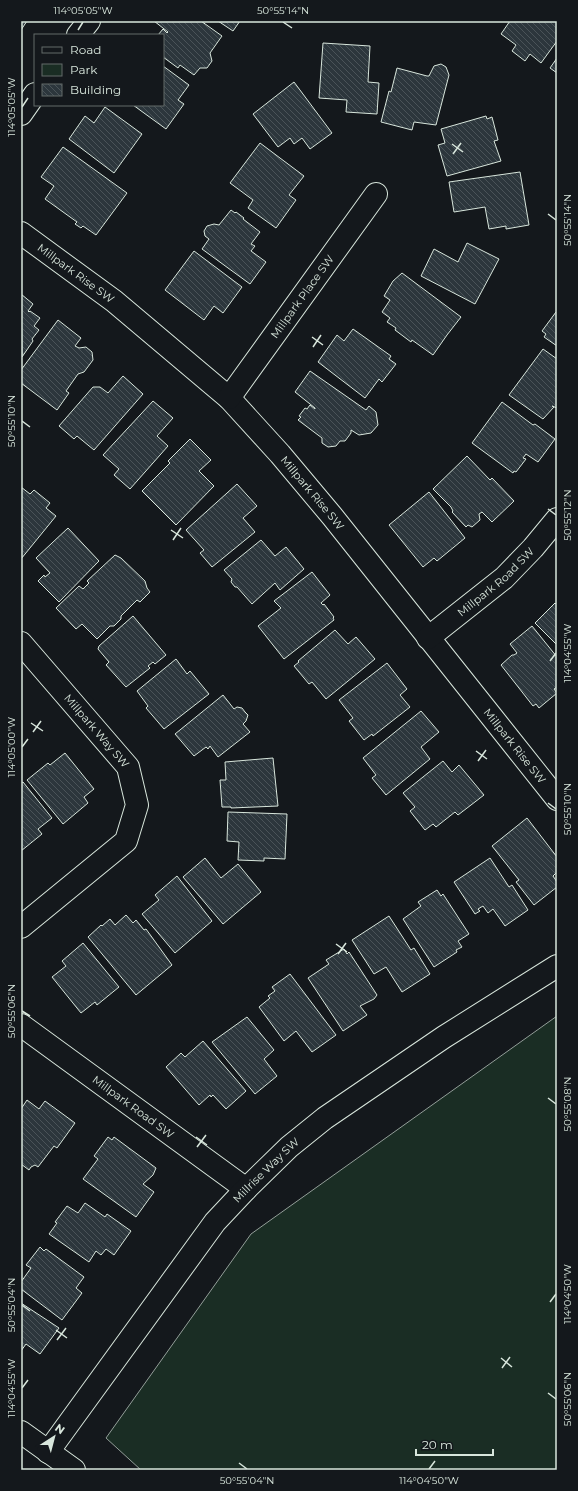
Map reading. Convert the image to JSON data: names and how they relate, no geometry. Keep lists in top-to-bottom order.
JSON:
{
  "streets": {
    "street": [
      "Millpark Rise SW",
      "Millpark Place SW",
      "Millpark Road SW",
      "Millpark Way SW",
      "Millrise Way SW"
    ]
  },
  "crossings": [
    ["Millpark Rise SW", "Millpark Place SW"],
    ["Millpark Rise SW", "Millpark Road SW"],
    ["Millpark Road SW", "Millrise Way SW"]
  ],
  "legend": ["Road", "Park", "Building"],
  "scale_bar": "20 m",
  "north": "top right",
  "coordinates": [
    "114°05'05\"W",
    "50°55'14\"N",
    "50°55'10\"N",
    "50°55'12\"N",
    "114°04'55\"W",
    "114°05'00\"W",
    "50°55'06\"N",
    "50°55'08\"N",
    "114°04'50\"W",
    "50°55'04\"N"
  ]
}
